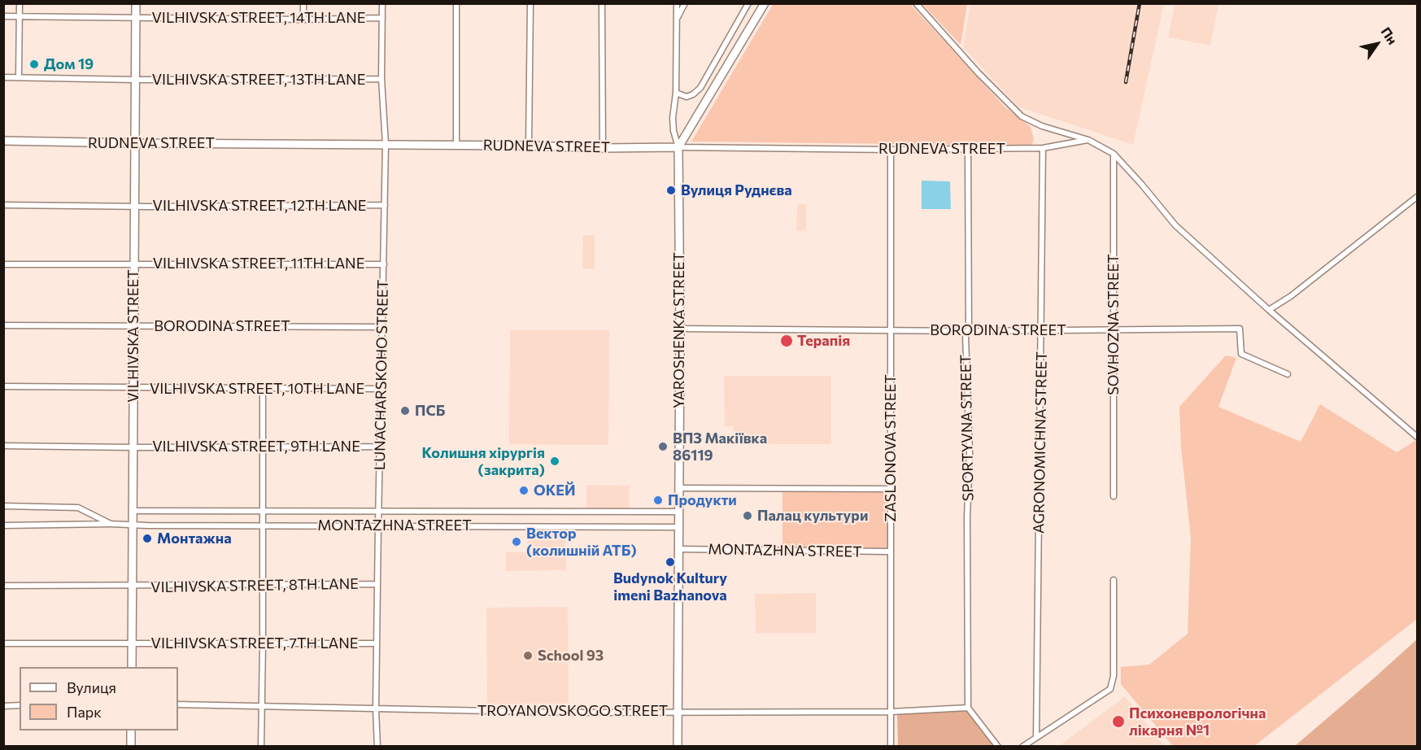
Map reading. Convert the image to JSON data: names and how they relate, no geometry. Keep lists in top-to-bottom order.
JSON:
{
  "streets": {
    "street": [
      "VILHIVSKA STREET, 14TH LANE",
      "VILHIVSKA STREET, 13TH LANE",
      "RUDNEVA STREET",
      "VILHIVSKA STREET, 12TH LANE",
      "VILHIVSKA STREET, 11TH LANE",
      "SOVHOZNA STREET",
      "BORODINA STREET",
      "YAROSHENKA STREET",
      "VILHIVSKA STREET",
      "LUNACHARSKOHO STREET",
      "VILHIVSKA STREET, 10TH LANE",
      "SPORTYVNA STREET",
      "AGRONOMICHNA STREET",
      "VILHIVSKA STREET, 9TH LANE",
      "ZASLONOVA STREET",
      "MONTAZHNA STREET",
      "VILHIVSKA STREET, 8TH LANE",
      "VILHIVSKA STREET, 7TH LANE",
      "TROYANOVSKOGO STREET"
    ]
  },
  "crossings": [
    ["VILHIVSKA STREET, 14TH LANE", "VILHIVSKA STREET"],
    ["VILHIVSKA STREET, 14TH LANE", "LUNACHARSKOHO STREET"],
    ["VILHIVSKA STREET, 13TH LANE", "VILHIVSKA STREET"],
    ["VILHIVSKA STREET, 13TH LANE", "LUNACHARSKOHO STREET"],
    ["RUDNEVA STREET", "YAROSHENKA STREET"],
    ["RUDNEVA STREET", "VILHIVSKA STREET"],
    ["RUDNEVA STREET", "LUNACHARSKOHO STREET"],
    ["RUDNEVA STREET", "SPORTYVNA STREET"],
    ["RUDNEVA STREET", "AGRONOMICHNA STREET"],
    ["RUDNEVA STREET", "ZASLONOVA STREET"],
    ["VILHIVSKA STREET, 12TH LANE", "VILHIVSKA STREET"],
    ["VILHIVSKA STREET, 12TH LANE", "LUNACHARSKOHO STREET"],
    ["VILHIVSKA STREET, 11TH LANE", "VILHIVSKA STREET"],
    ["VILHIVSKA STREET, 11TH LANE", "LUNACHARSKOHO STREET"],
    ["SOVHOZNA STREET", "BORODINA STREET"],
    ["BORODINA STREET", "YAROSHENKA STREET"],
    ["BORODINA STREET", "VILHIVSKA STREET"],
    ["BORODINA STREET", "LUNACHARSKOHO STREET"],
    ["BORODINA STREET", "SPORTYVNA STREET"],
    ["BORODINA STREET", "AGRONOMICHNA STREET"],
    ["BORODINA STREET", "ZASLONOVA STREET"],
    ["YAROSHENKA STREET", "MONTAZHNA STREET"],
    ["YAROSHENKA STREET", "TROYANOVSKOGO STREET"],
    ["VILHIVSKA STREET", "VILHIVSKA STREET, 10TH LANE"],
    ["VILHIVSKA STREET", "VILHIVSKA STREET, 9TH LANE"],
    ["VILHIVSKA STREET", "MONTAZHNA STREET"],
    ["VILHIVSKA STREET", "VILHIVSKA STREET, 8TH LANE"],
    ["VILHIVSKA STREET", "VILHIVSKA STREET, 7TH LANE"],
    ["LUNACHARSKOHO STREET", "VILHIVSKA STREET, 10TH LANE"],
    ["LUNACHARSKOHO STREET", "VILHIVSKA STREET, 9TH LANE"],
    ["LUNACHARSKOHO STREET", "MONTAZHNA STREET"],
    ["LUNACHARSKOHO STREET", "VILHIVSKA STREET, 8TH LANE"],
    ["LUNACHARSKOHO STREET", "VILHIVSKA STREET, 7TH LANE"],
    ["LUNACHARSKOHO STREET", "TROYANOVSKOGO STREET"],
    ["SPORTYVNA STREET", "TROYANOVSKOGO STREET"],
    ["ZASLONOVA STREET", "MONTAZHNA STREET"],
    ["ZASLONOVA STREET", "TROYANOVSKOGO STREET"]
  ],
  "places": [
    "Дом 19",
    "Вулиця Руднєва",
    "Терапія",
    "ПСБ",
    "ВПЗ Макіївка 86119",
    "Колишня хірургія (закрита)",
    "ОКЕЙ",
    "Продукти",
    "Палац культури",
    "Монтажна",
    "Вектор (колишній АТБ)",
    "Budynok Kultury imeni Bazhanova",
    "School 93",
    "Психоневрологічна лікарня №1"
  ],
  "legend": ["Вулиця", "Парк"],
  "north": "top right"
}
